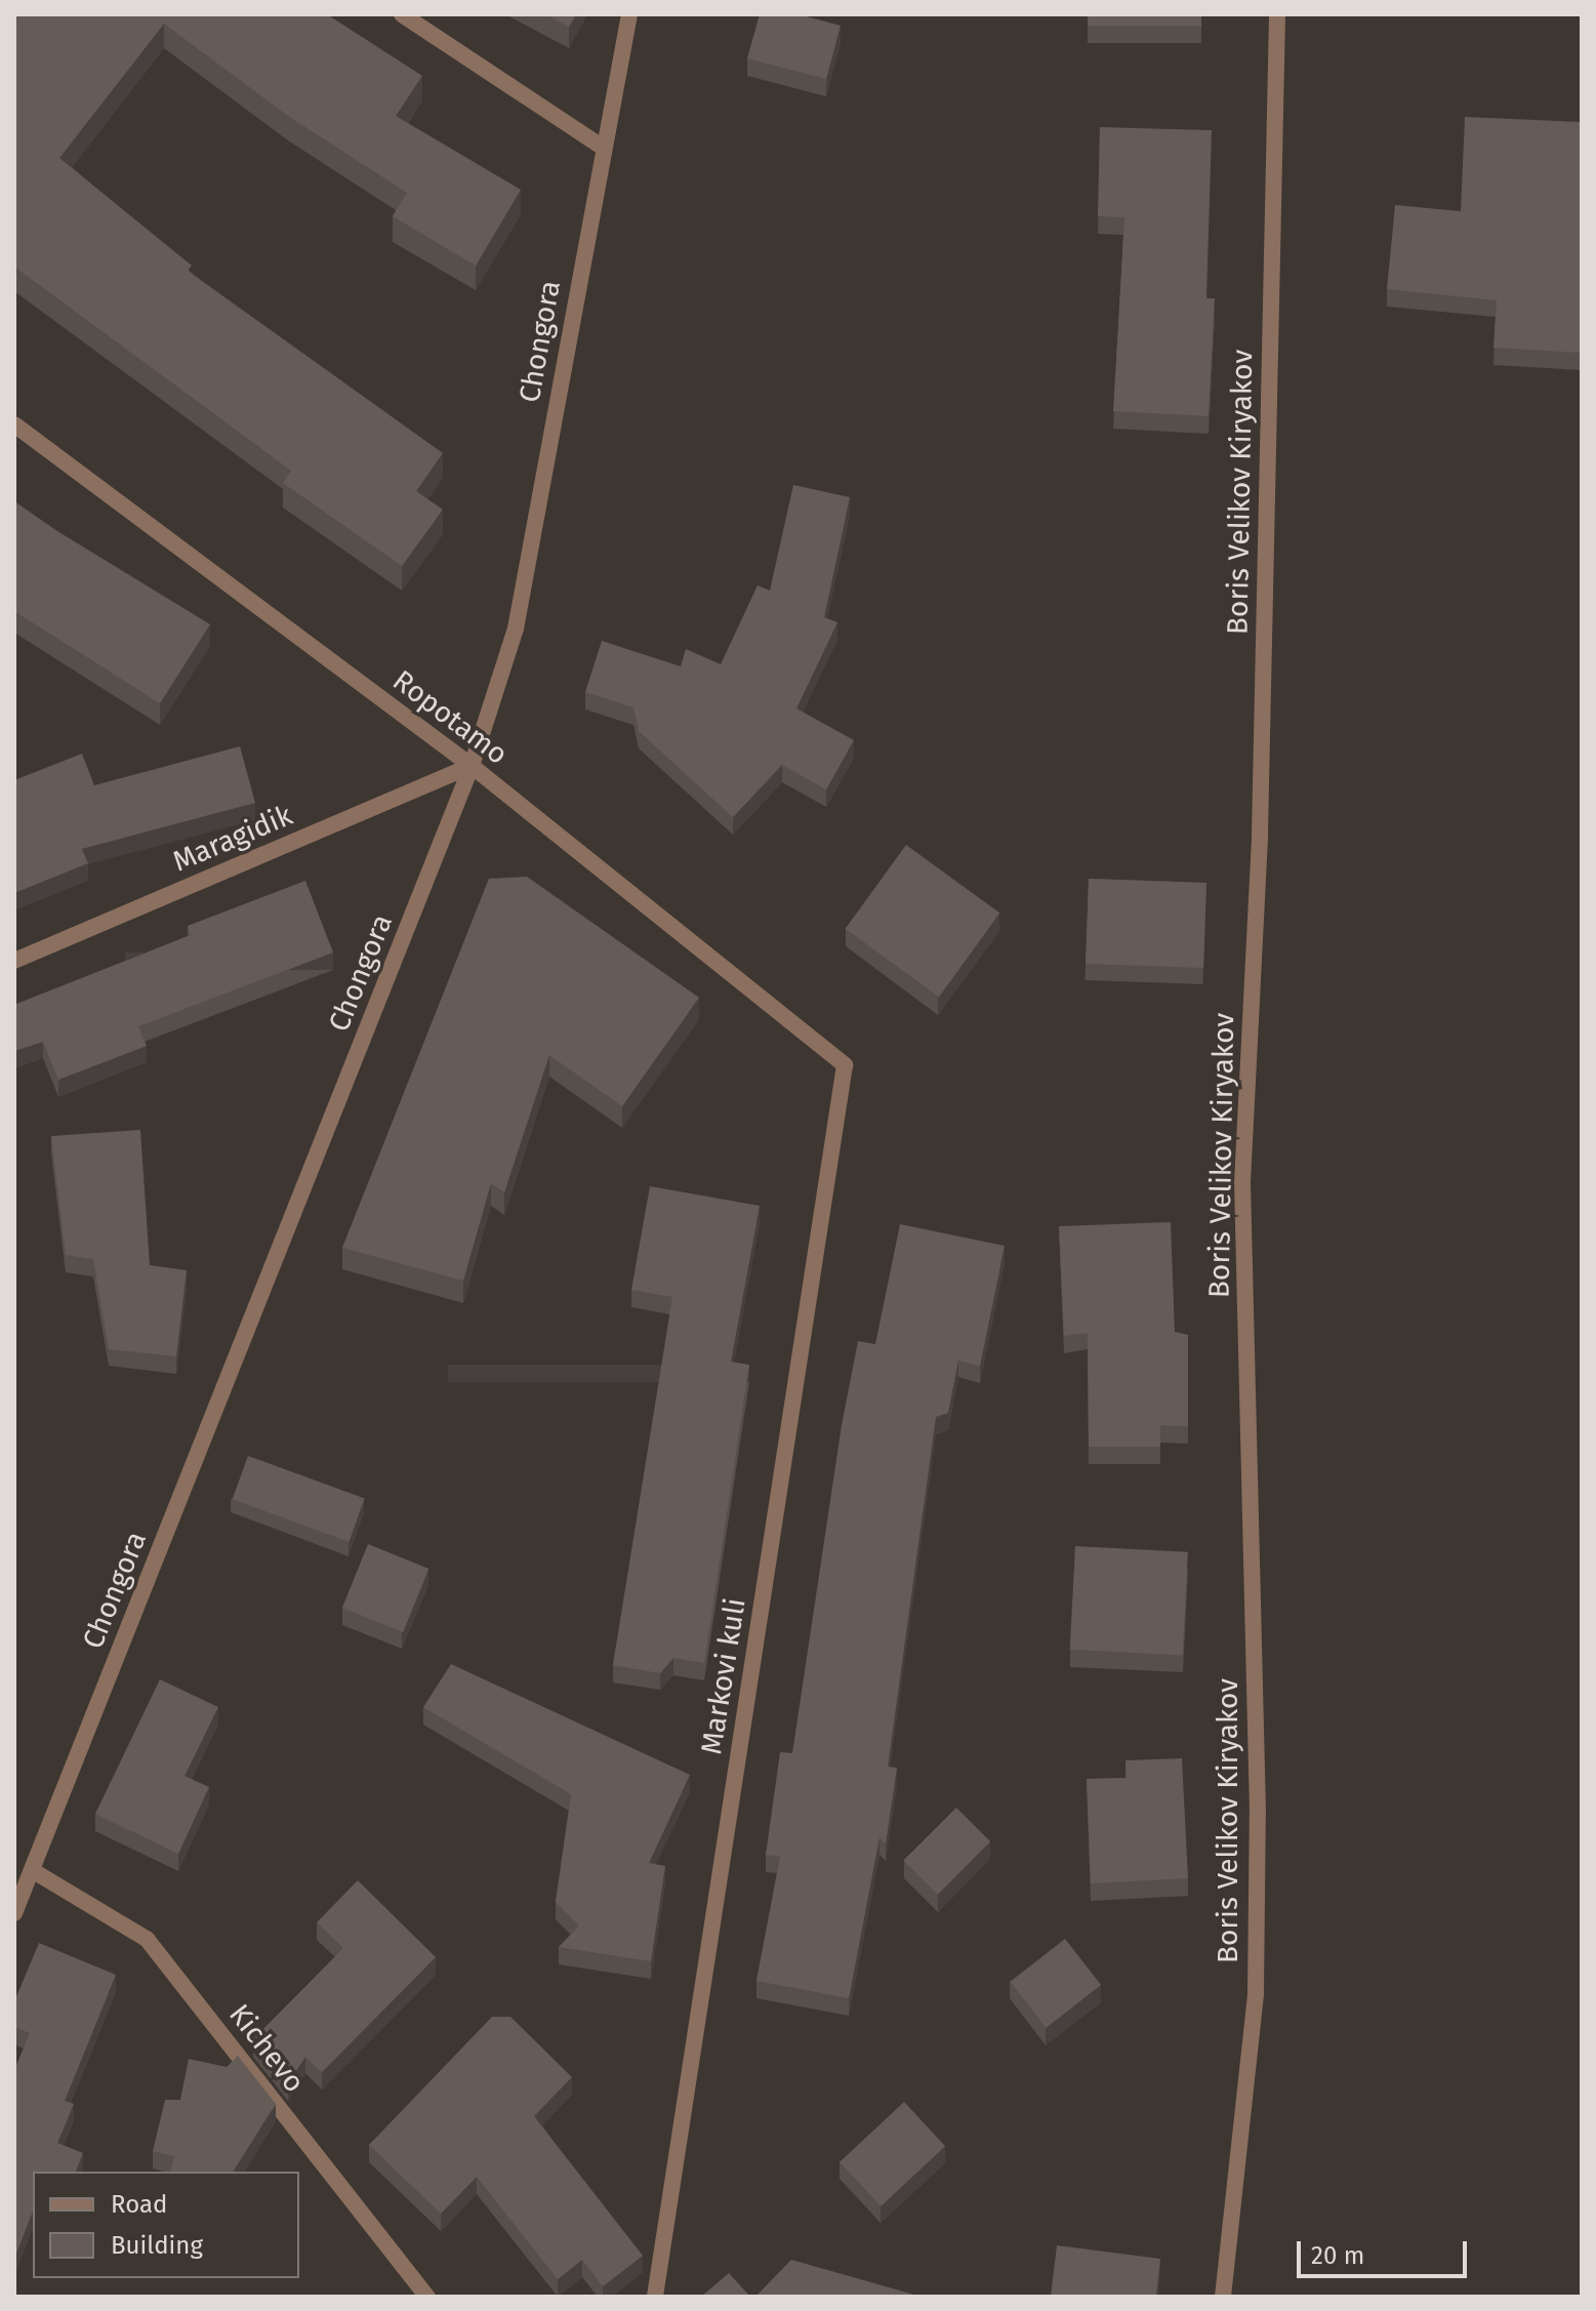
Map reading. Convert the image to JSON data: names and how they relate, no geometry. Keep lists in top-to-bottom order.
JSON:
{
  "streets": {
    "street": [
      "Chongora",
      "Boris Velikov Kiryakov",
      "Ropotamo",
      "Maragidik",
      "Markovi kuli",
      "Kichevo"
    ]
  },
  "crossings": [
    ["Chongora", "Ropotamo"],
    ["Chongora", "Maragidik"],
    ["Chongora", "Kichevo"],
    ["Ropotamo", "Maragidik"],
    ["Ropotamo", "Markovi kuli"]
  ],
  "legend": ["Road", "Building"],
  "scale_bar": "20 m"
}
